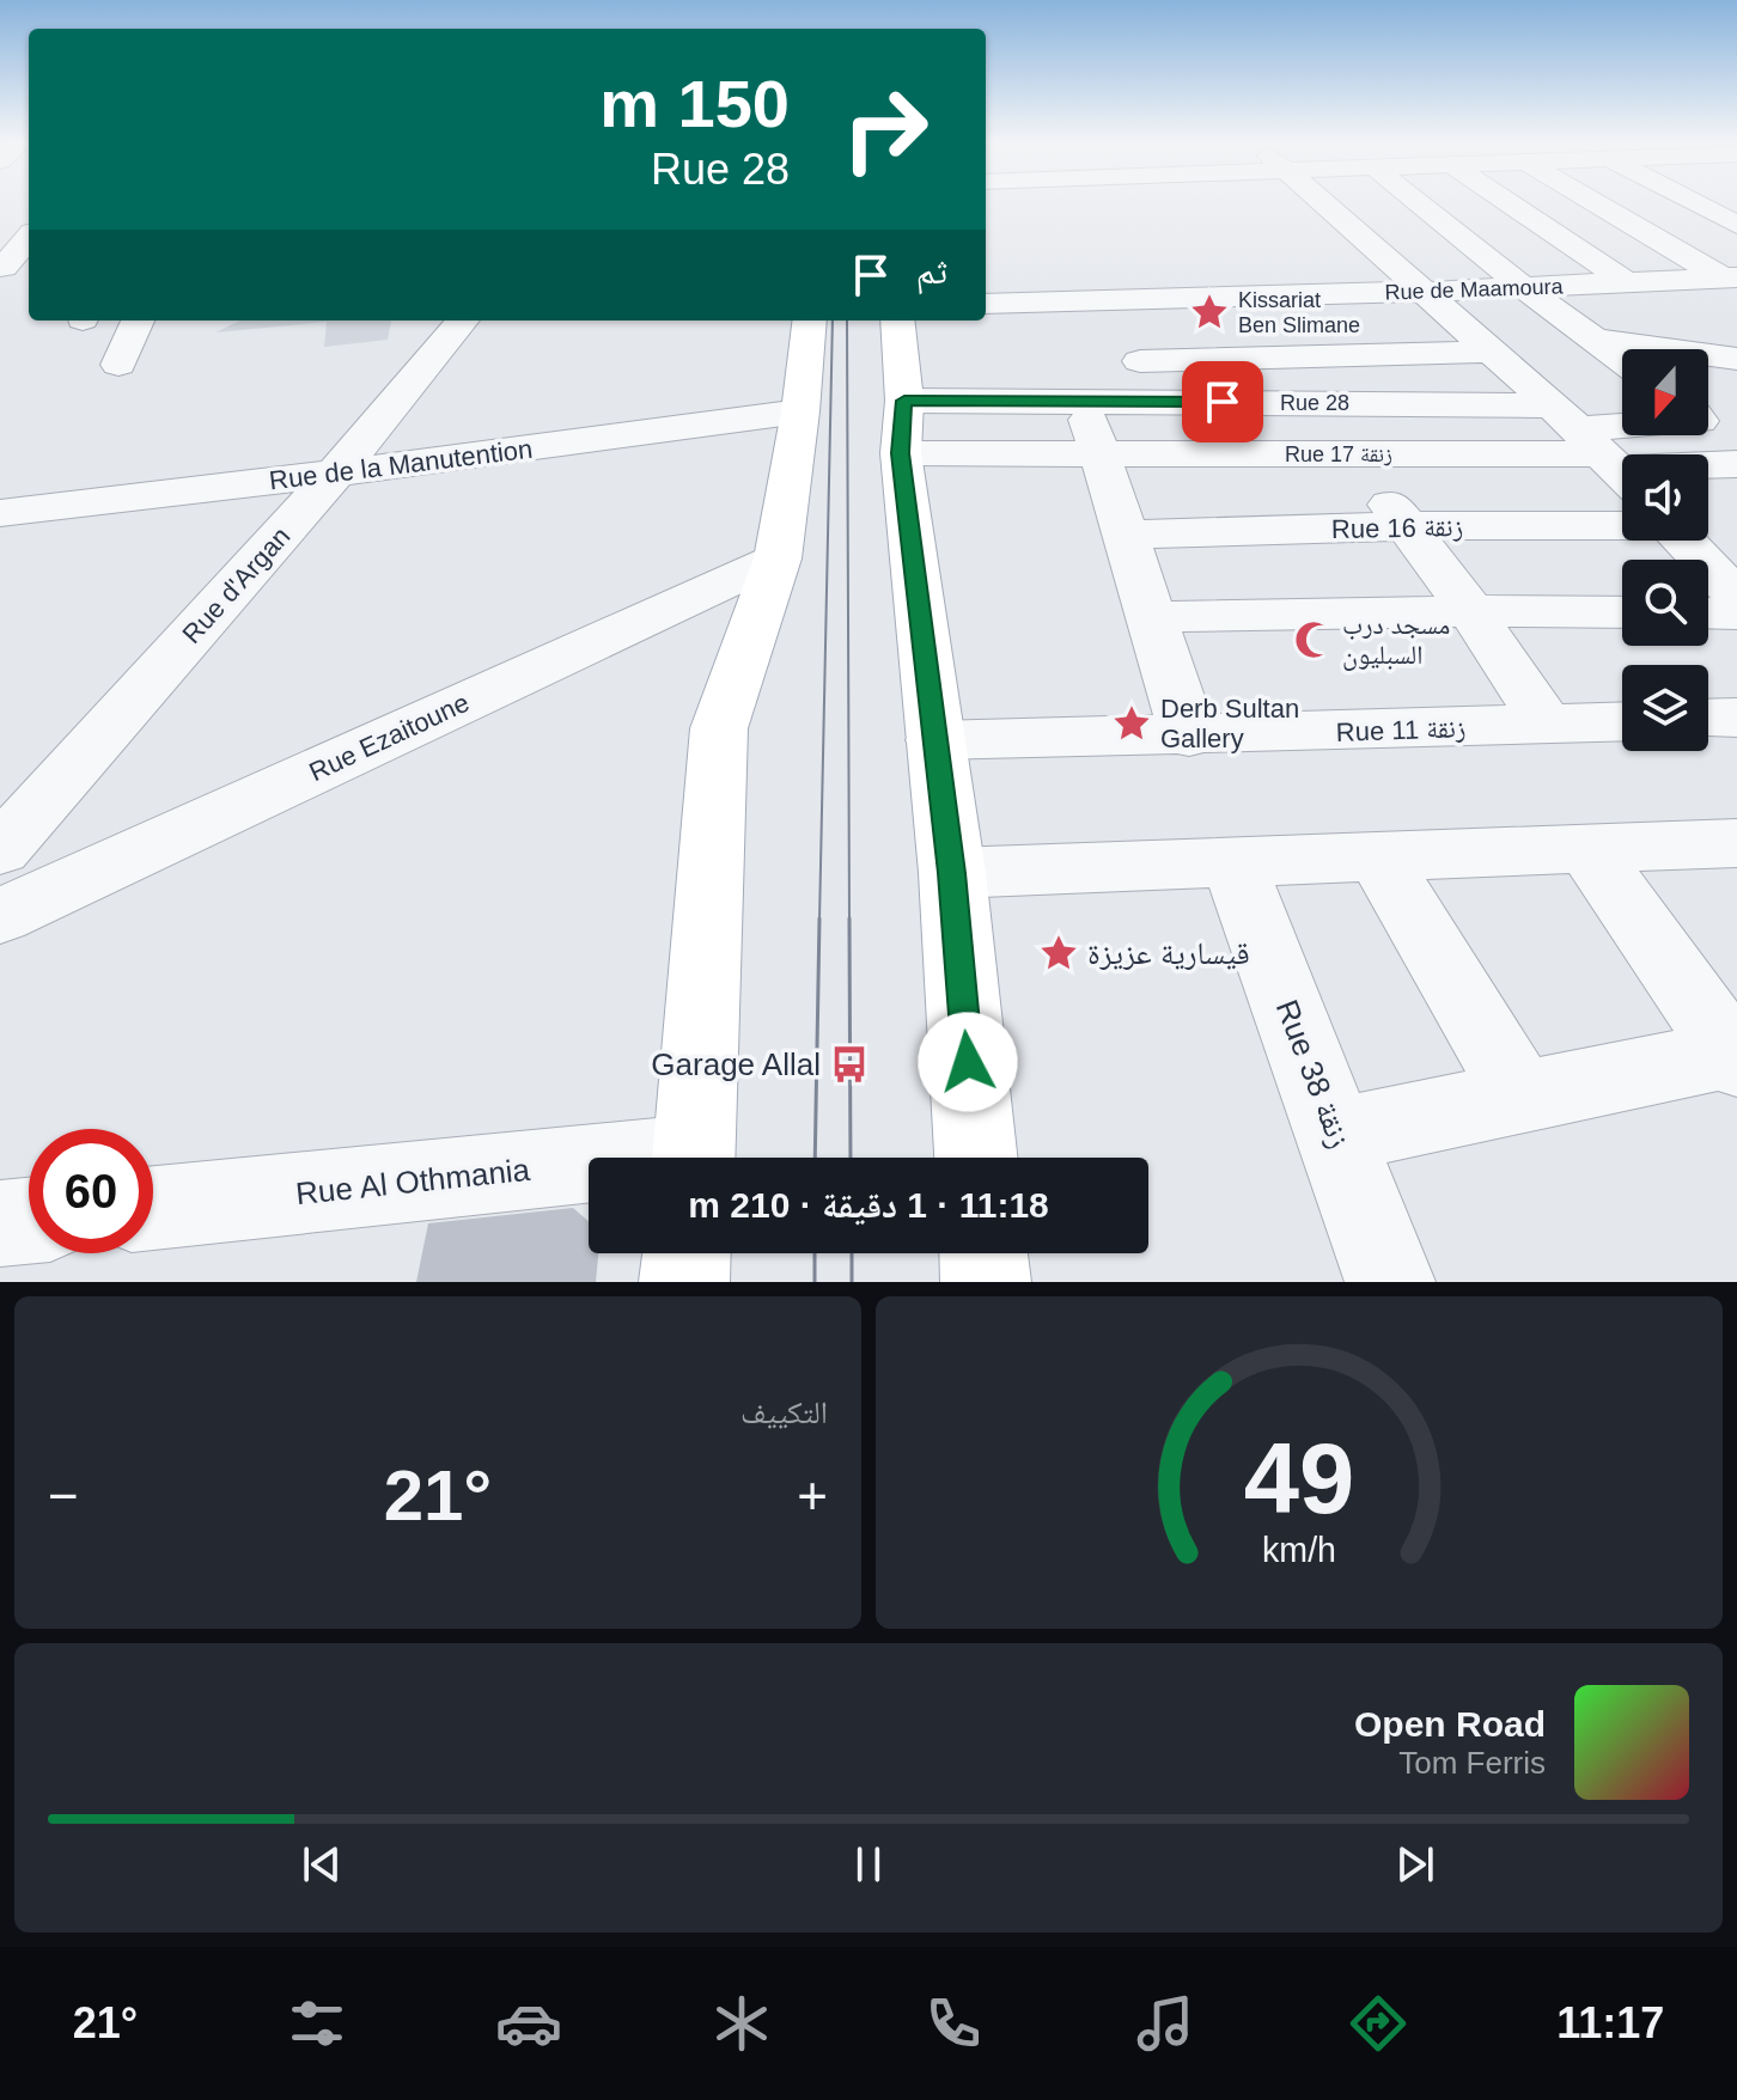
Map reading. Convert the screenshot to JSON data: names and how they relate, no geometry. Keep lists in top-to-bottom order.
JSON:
{
  "streets": {
    "street": [
      "Rue de Maamoura",
      "Rue 28",
      "Rue 17 زنقة",
      "Rue de la Manutention",
      "Rue 16 زنقة",
      "Rue d'Argan",
      "Rue 11 زنقة",
      "Rue Ezaitoune",
      "Rue 38 زنقة",
      "Rue Al Othmania"
    ]
  },
  "crossings": [
    ["Rue 28", "Rue 17 زنقة"],
    ["Rue de la Manutention", "Rue d'Argan"]
  ],
  "places": {
    "place": ["Kissariat Ben Slimane", "Derb Sultan Gallery", "قيسارية عزيزة"],
    "mosque": ["مسجد درب السبليون"],
    "bus stop": ["Garage Allal"]
  },
  "north": "bottom",
  "page": {
    "turn": ["150 m", "Rue 28"],
    "then": "ثم",
    "limit": "60",
    "trip": "11:18 · 1 دقيقة · 210 m",
    "tile": "التكييف",
    "heat": ["−", "21°", "+"],
    "song": ["Open Road", "Tom Ferris"],
    "tabs": ["11:17", "21°"],
    "gauge": ["49", "km/h"]
  }
}
